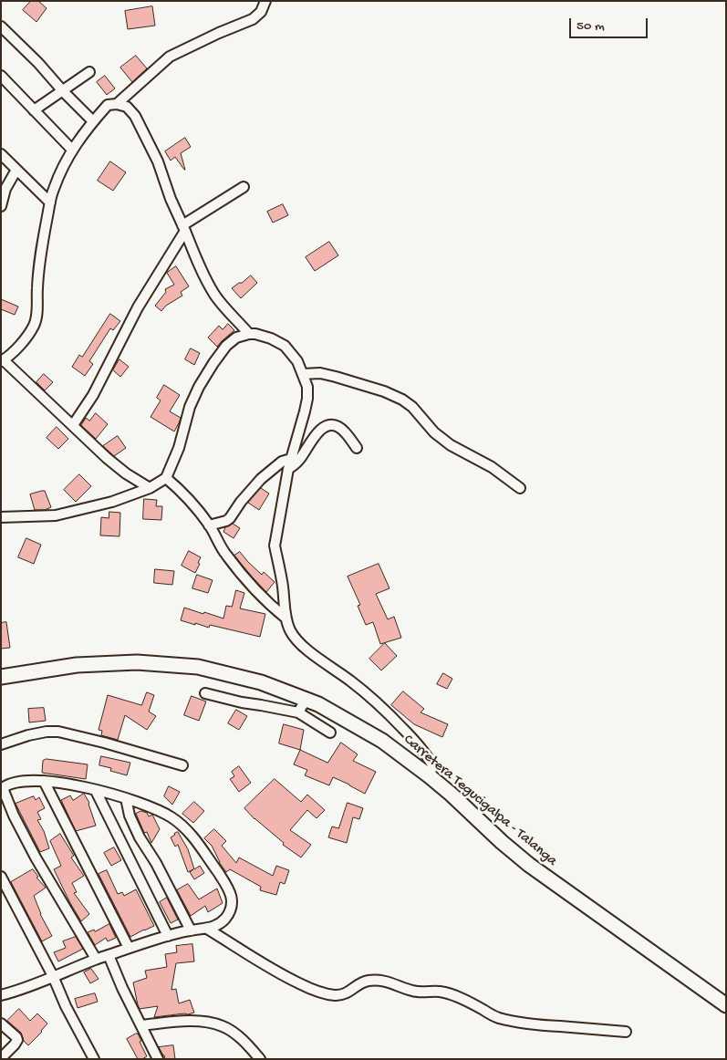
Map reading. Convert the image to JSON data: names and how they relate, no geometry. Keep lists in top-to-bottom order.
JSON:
{
  "streets": {
    "main road": ["Carretera Tegucigalpa - Talanga"]
  },
  "scale_bar": "50 m"
}
